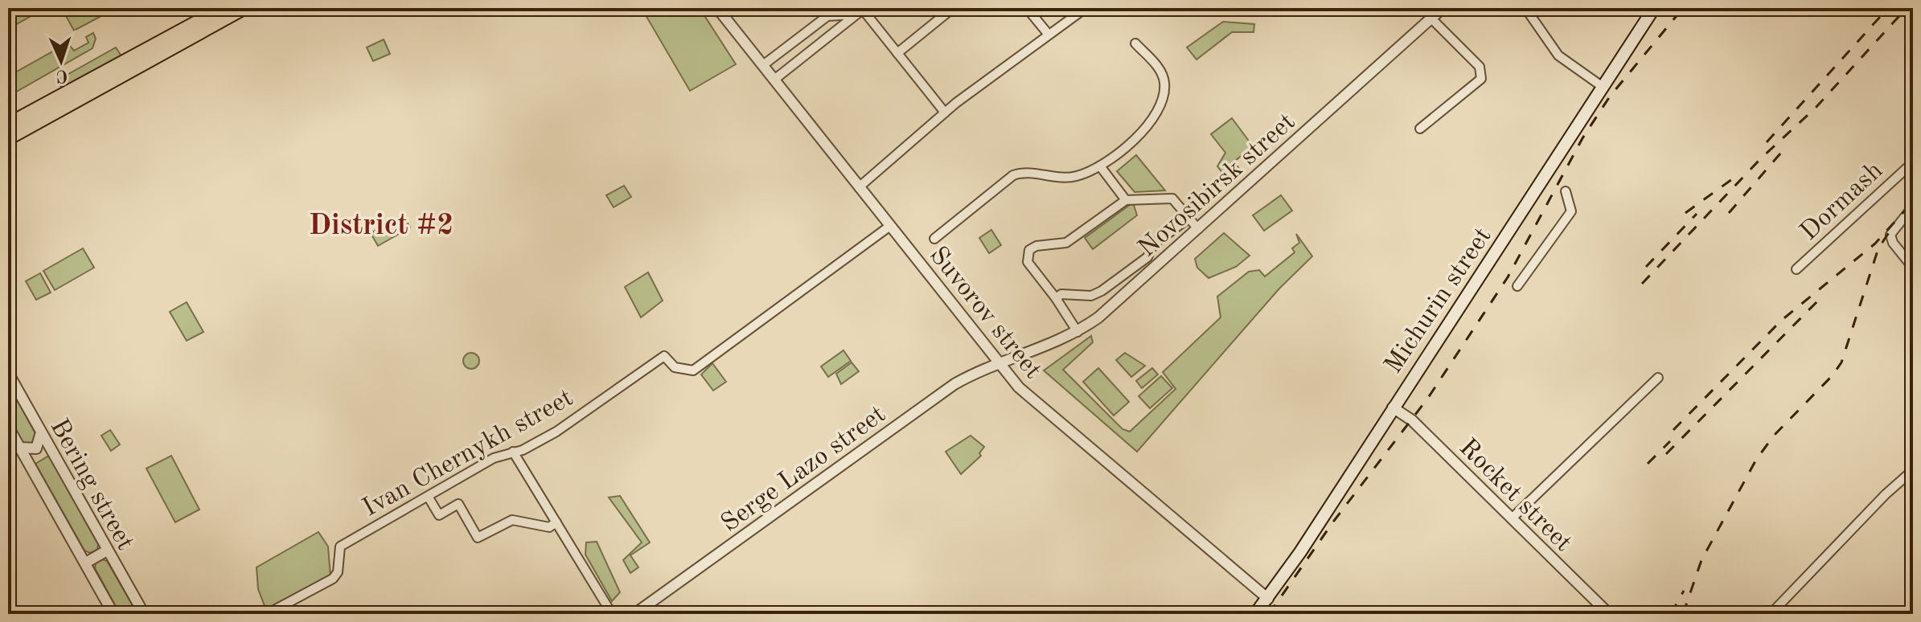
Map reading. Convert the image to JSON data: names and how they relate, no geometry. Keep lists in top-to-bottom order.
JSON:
{
  "streets": {
    "main road": ["Michurin street"],
    "street": [
      "Novosibirsk street",
      "Dormash",
      "Suvorov street",
      "Ivan Chernykh street",
      "Serge Lazo street",
      "Bering street",
      "Rocket street"
    ]
  },
  "crossings": [
    ["Novosibirsk street", "Suvorov street"],
    ["Novosibirsk street", "Serge Lazo street"],
    ["Michurin street", "Suvorov street"],
    ["Michurin street", "Rocket street"],
    ["Suvorov street", "Ivan Chernykh street"],
    ["Suvorov street", "Serge Lazo street"]
  ],
  "districts": ["District #2"],
  "north": "bottom"
}
